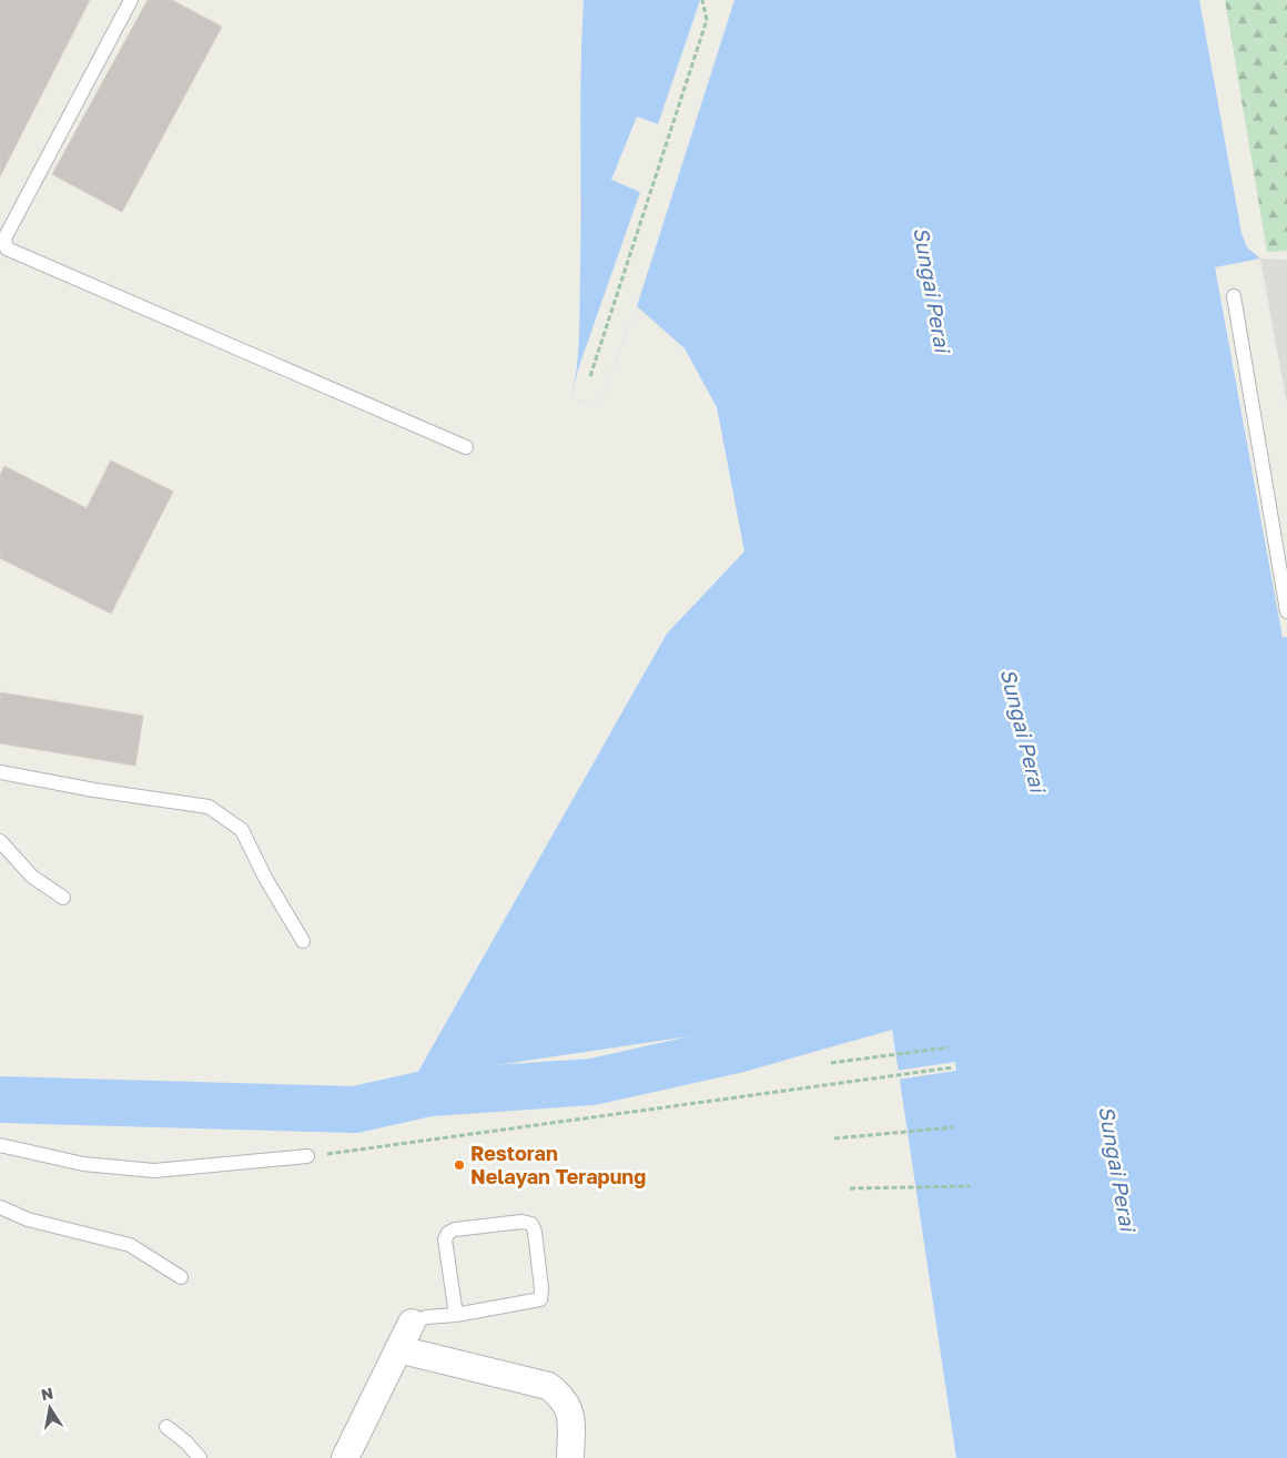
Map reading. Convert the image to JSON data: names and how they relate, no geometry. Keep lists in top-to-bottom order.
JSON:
{
  "water": ["Sungai Perai"],
  "places": ["Restoran Nelayan Terapung"],
  "north": "top"
}
